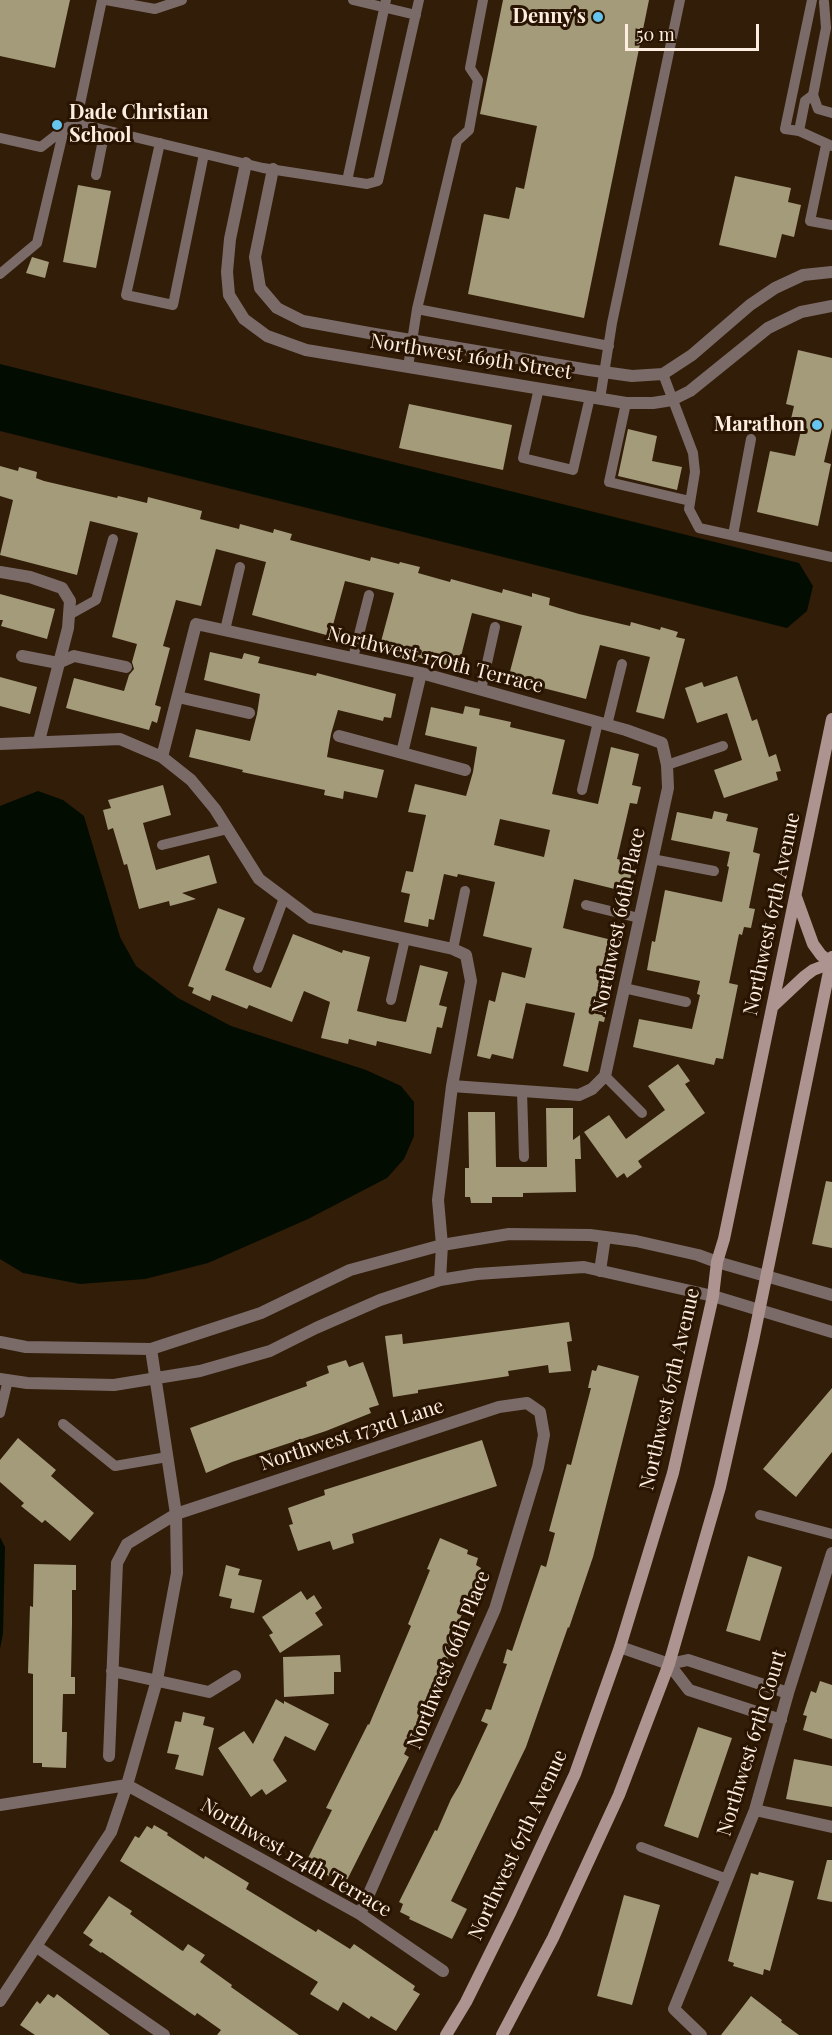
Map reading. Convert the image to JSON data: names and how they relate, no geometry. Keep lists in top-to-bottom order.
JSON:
{
  "streets": {
    "main road": ["Northwest 67th Avenue"],
    "street": [
      "Northwest 169th Street",
      "Northwest 17Oth Terrace",
      "Northwest 66th Place",
      "Northwest 173rd Lane",
      "Northwest 67th Court",
      "Northwest 174th Terrace"
    ]
  },
  "crossings": [
    ["Northwest 17Oth Terrace", "Northwest 66th Place"],
    ["Northwest 66th Place", "Northwest 173rd Lane"],
    ["Northwest 66th Place", "Northwest 174th Terrace"]
  ],
  "places": ["Denny's", "Dade Christian School", "Marathon"],
  "scale_bar": "50 m"
}
